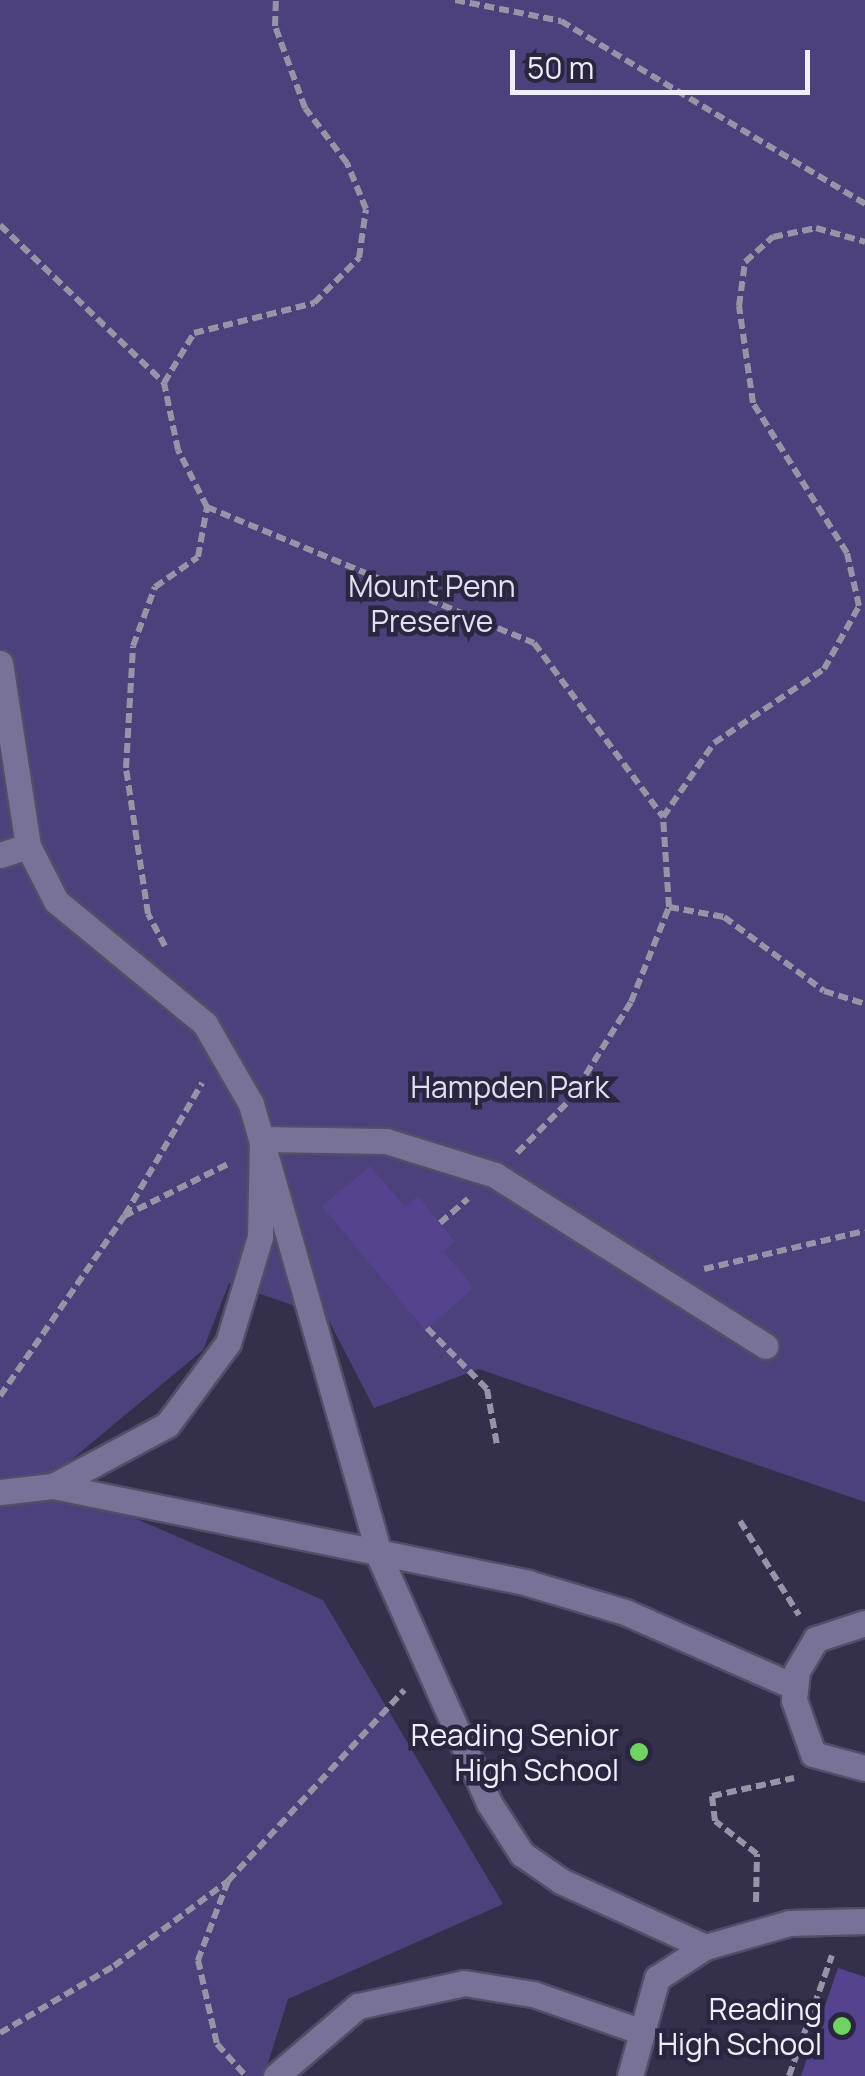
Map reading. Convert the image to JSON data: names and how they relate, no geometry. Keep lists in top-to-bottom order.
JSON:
{
  "parks": ["Mount Penn Preserve", "Hampden Park"],
  "places": ["Reading Senior High School", "Reading High School"],
  "scale_bar": "50 m"
}
